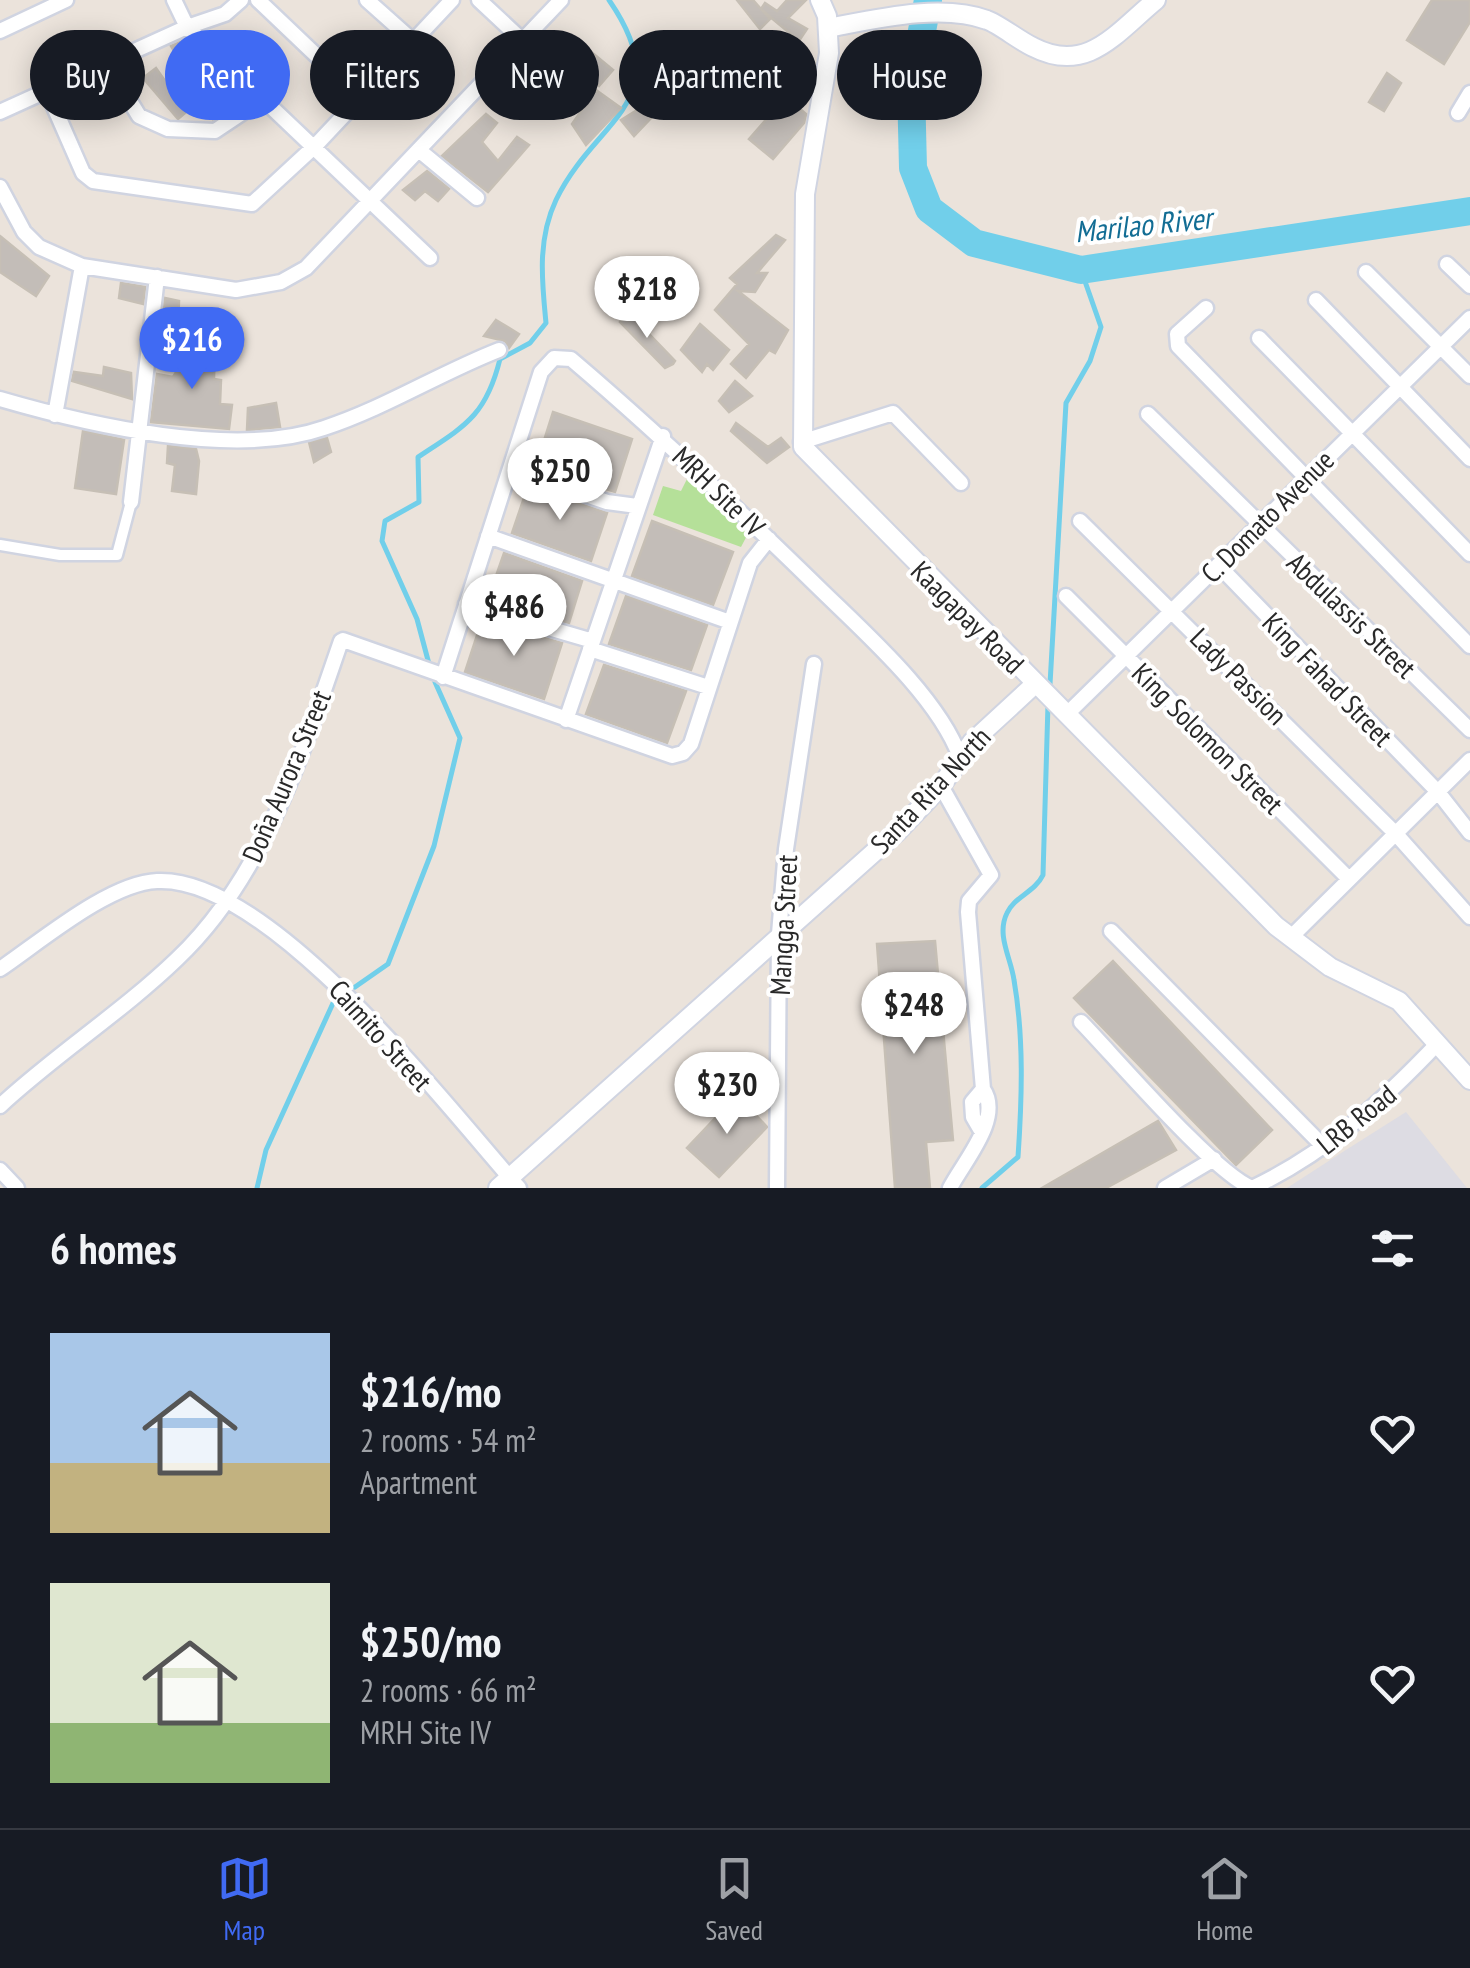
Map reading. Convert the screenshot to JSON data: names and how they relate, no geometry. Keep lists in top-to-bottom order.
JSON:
{
  "streets": {
    "street": [
      "MRH Site IV",
      "C. Domato Avenue",
      "Abdulassis Street",
      "Kaagapay Road",
      "Lady Passion",
      "King Fahad Street",
      "King Solomon Street",
      "Doña Aurora Street",
      "Santa Rita North",
      "Mangga Street",
      "Caimito Street",
      "LRB Road"
    ]
  },
  "crossings": [
    ["MRH Site IV", "Doña Aurora Street"],
    ["MRH Site IV", "Santa Rita North"],
    ["C. Domato Avenue", "Abdulassis Street"],
    ["C. Domato Avenue", "Kaagapay Road"],
    ["C. Domato Avenue", "Lady Passion"],
    ["C. Domato Avenue", "King Fahad Street"],
    ["C. Domato Avenue", "King Solomon Street"],
    ["Kaagapay Road", "Santa Rita North"],
    ["Kaagapay Road", "LRB Road"],
    ["Doña Aurora Street", "Caimito Street"],
    ["Santa Rita North", "Mangga Street"],
    ["Santa Rita North", "Caimito Street"]
  ],
  "water": ["Marilao River"],
  "page": {
    "chip": [
      "Buy",
      "Rent",
      "Filters",
      "New",
      "Apartment",
      "House"
    ],
    "price": [
      "$218",
      "$216",
      "$250",
      "$486",
      "$248",
      "$230"
    ],
    "heading": "6 homes",
    "list": [
      {
        "name": "$216/mo",
        "note": "2 rooms · 54 m² · Apartment"
      },
      {
        "name": "$250/mo",
        "note": "2 rooms · 66 m² · MRH Site IV"
      }
    ],
    "tabs": ["Map", "Saved", "Home"]
  }
}
